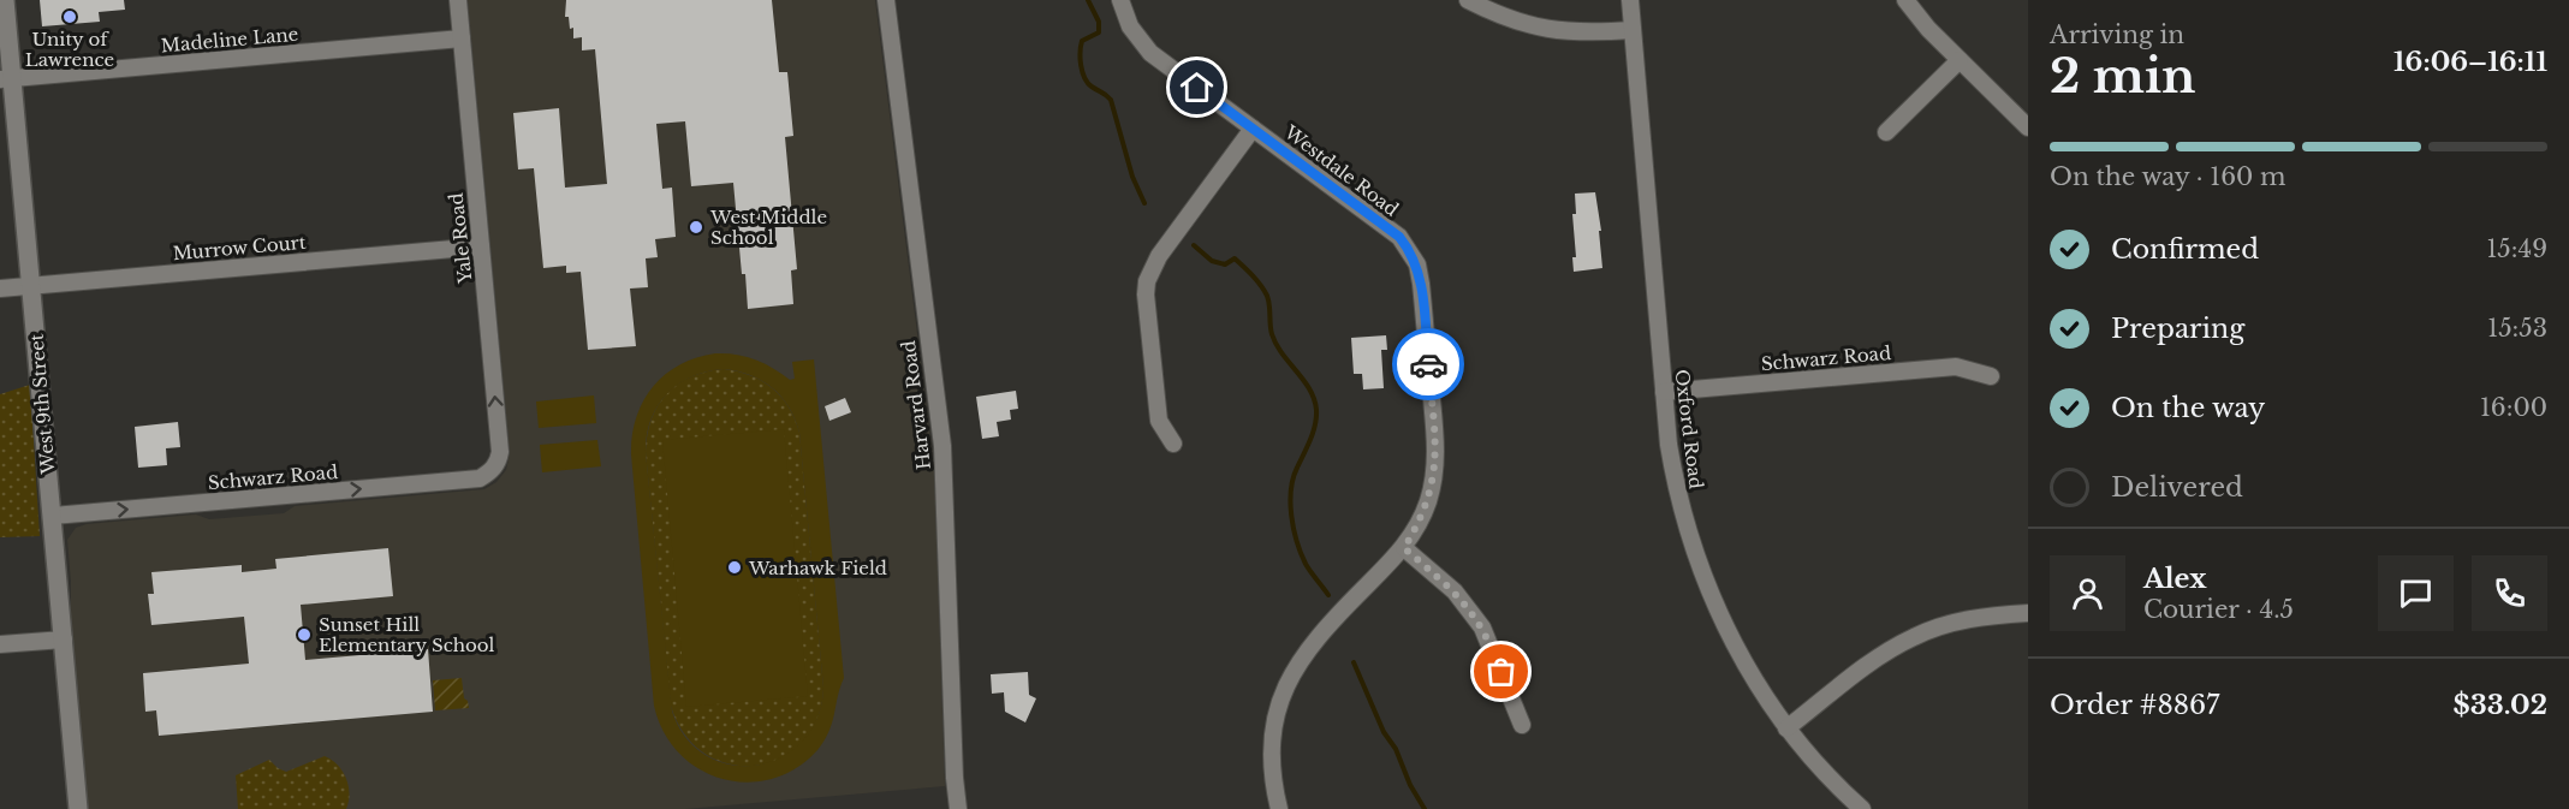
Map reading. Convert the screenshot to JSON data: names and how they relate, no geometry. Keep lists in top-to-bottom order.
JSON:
{
  "streets": {
    "street": [
      "Madeline Lane",
      "Westdale Road",
      "Yale Road",
      "Murrow Court",
      "Schwarz Road",
      "West 9th Street",
      "Harvard Road",
      "Oxford Road"
    ]
  },
  "crossings": [
    ["Madeline Lane", "Yale Road"],
    ["Madeline Lane", "West 9th Street"],
    ["Yale Road", "Murrow Court"],
    ["Yale Road", "Schwarz Road"],
    ["Murrow Court", "West 9th Street"],
    ["Schwarz Road", "West 9th Street"],
    ["Schwarz Road", "Oxford Road"]
  ],
  "one_way": ["Yale Road", "Schwarz Road"],
  "places": [
    "Unity of Lawrence",
    "West Middle School",
    "Warhawk Field",
    "Sunset Hill Elementary School"
  ],
  "page": {
    "heading": ["2 min", "Arriving in", "16:06–16:11"],
    "panel": [
      "Alex",
      "Courier · 4.5",
      "Order #8867",
      "$33.02"
    ],
    "bar": "On the way · 160 m",
    "list": [
      ["Confirmed", "15:49"],
      ["Preparing", "15:53"],
      ["On the way", "16:00"],
      "Delivered"
    ]
  }
}
